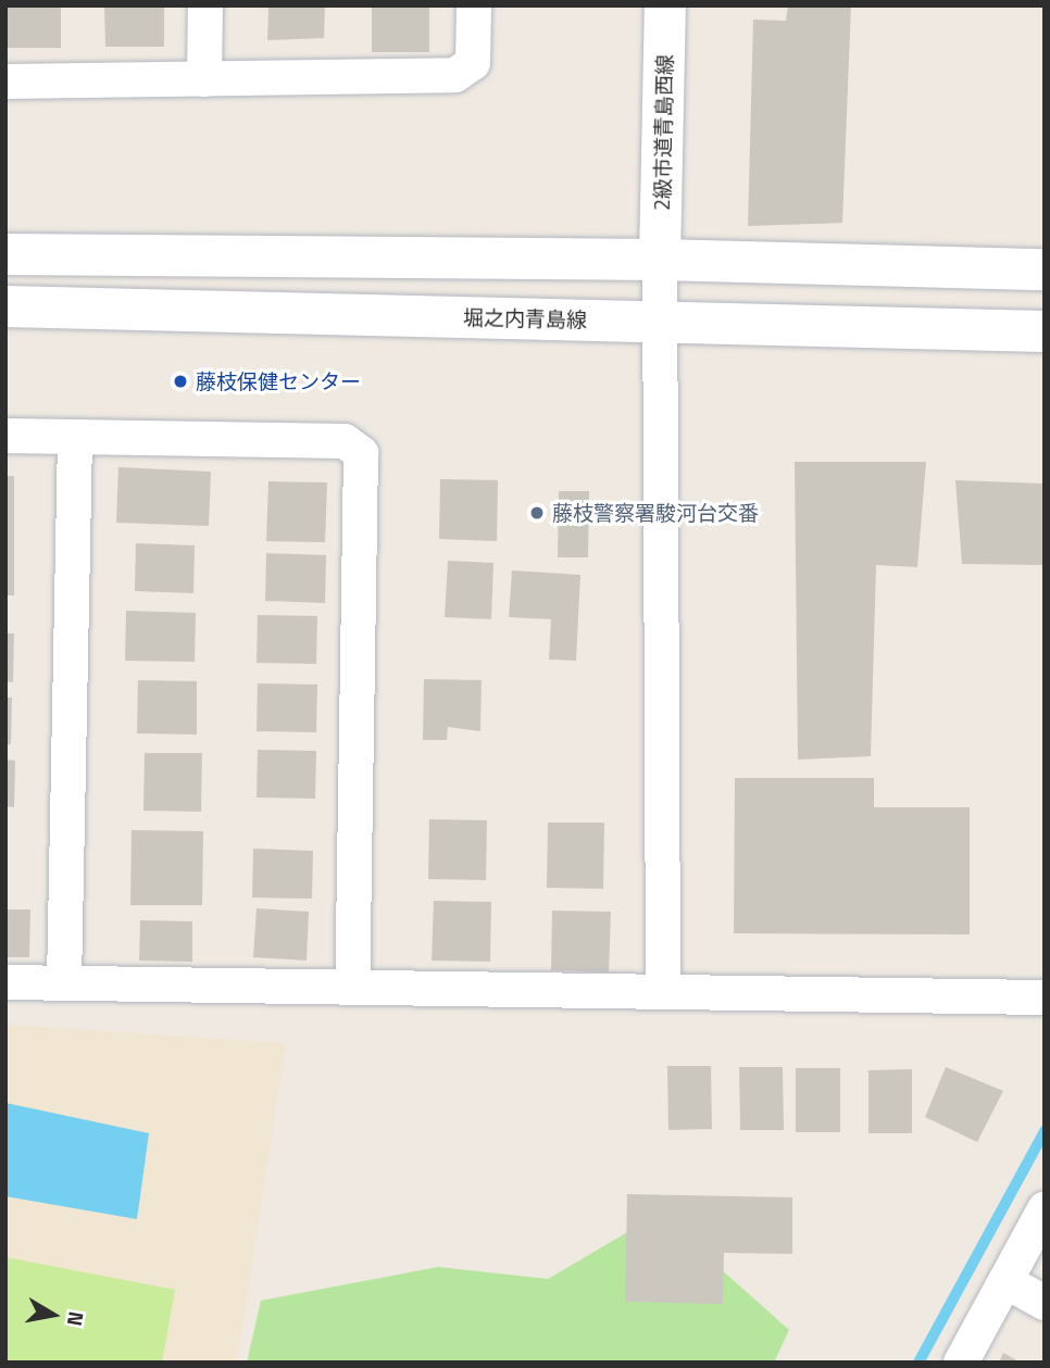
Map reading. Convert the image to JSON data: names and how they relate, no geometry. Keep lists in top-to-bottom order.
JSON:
{
  "streets": {
    "main road": ["2級市道青島西線", "堀之内青島線"]
  },
  "places": ["藤枝保健センター", "藤枝警察署駿河台交番"],
  "north": "right"
}
